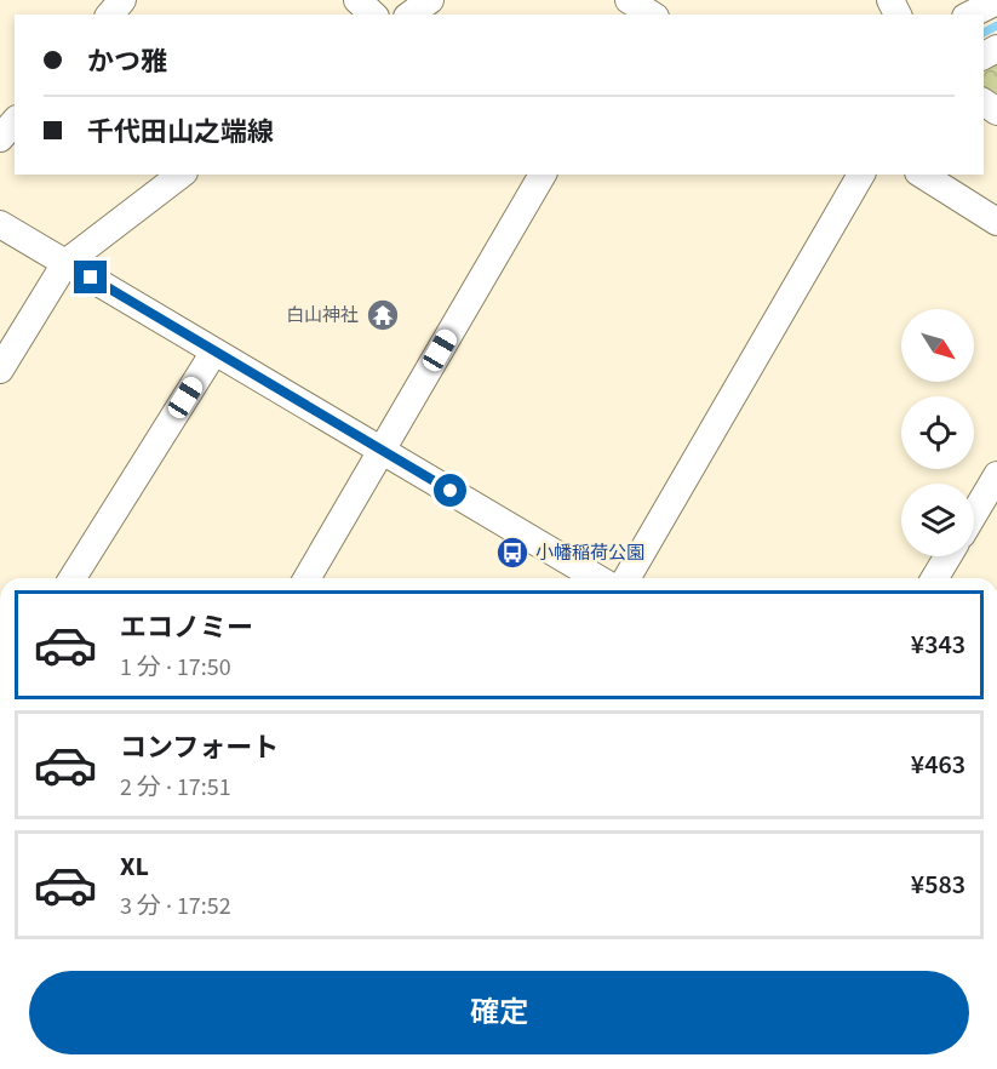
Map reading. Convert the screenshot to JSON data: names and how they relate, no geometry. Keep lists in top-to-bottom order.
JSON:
{
  "places": {
    "temple": ["白山神社"],
    "bus stop": ["小幡稲荷公園"]
  },
  "north": "bottom right",
  "page": {
    "banner": ["かつ雅", "千代田山之端線"],
    "list": [
      {
        "name": "エコノミー",
        "note": "1 分 · 17:50",
        "value": "¥343"
      },
      {
        "name": "コンフォート",
        "note": "2 分 · 17:51",
        "value": "¥463"
      },
      {
        "name": "XL",
        "note": "3 分 · 17:52",
        "value": "¥583"
      }
    ],
    "buttons": "確定"
  }
}
